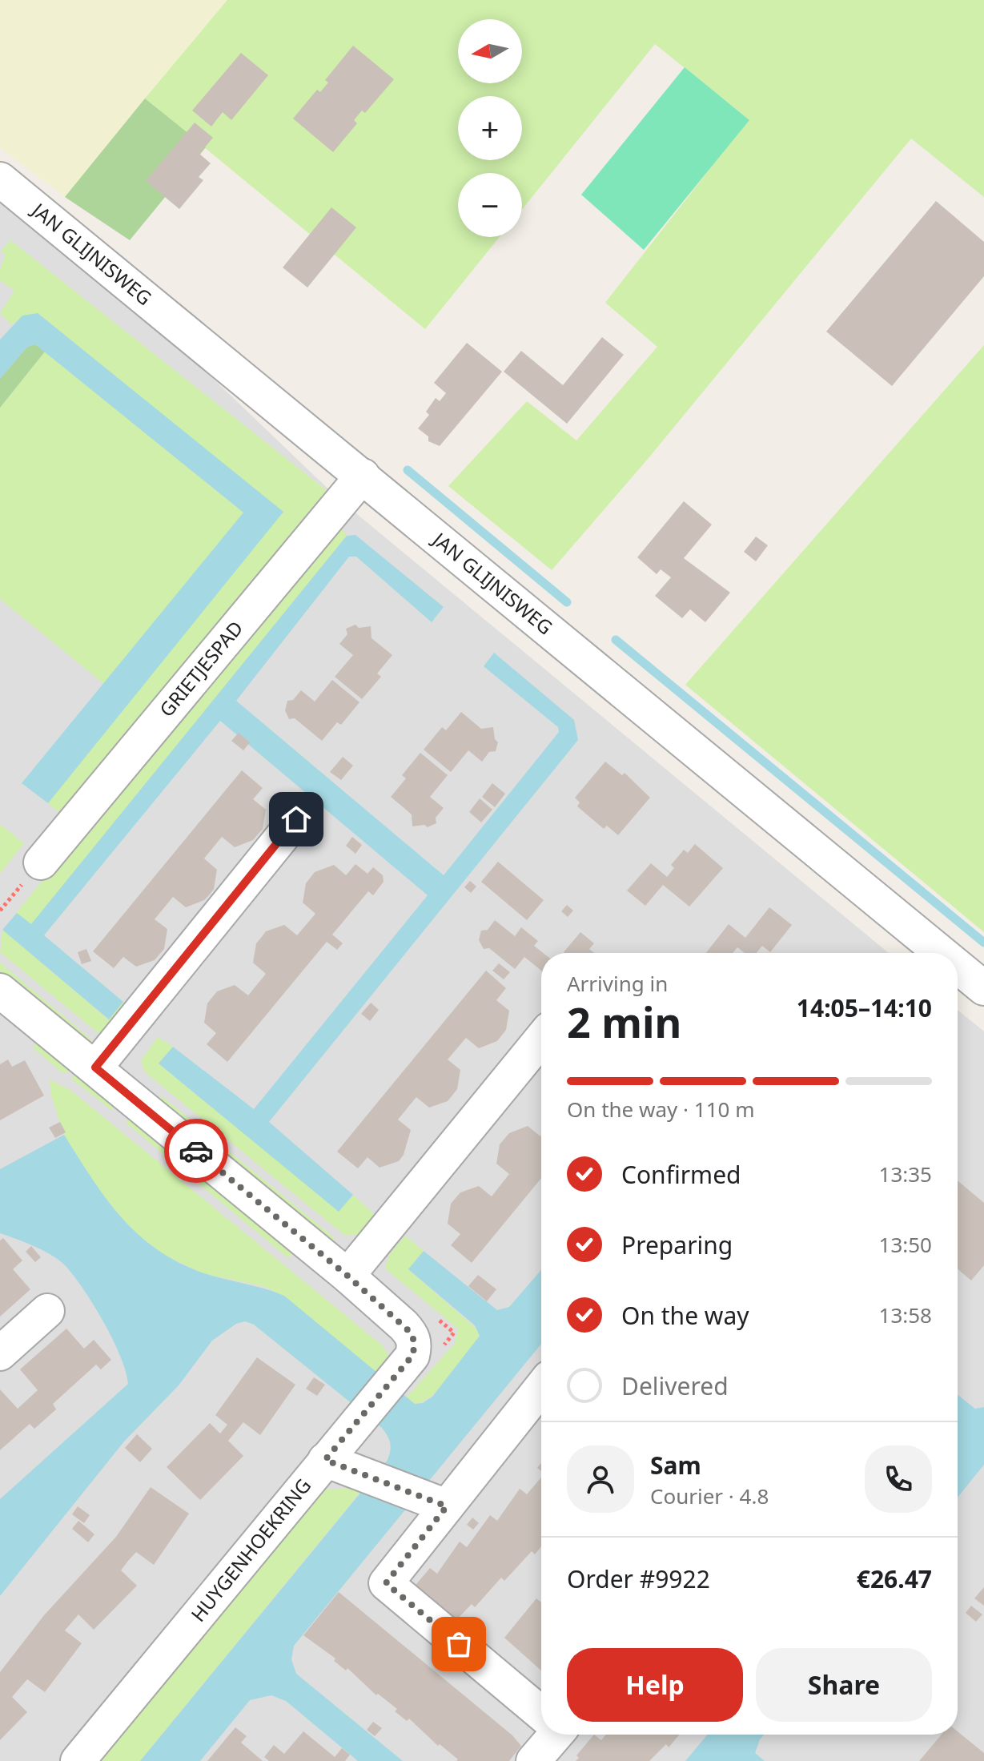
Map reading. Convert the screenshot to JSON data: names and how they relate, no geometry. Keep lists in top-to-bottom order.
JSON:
{
  "streets": {
    "street": ["JAN GLIJNISWEG", "GRIETJESPAD", "HUYGENHOEKRING"]
  },
  "crossings": [
    ["JAN GLIJNISWEG", "GRIETJESPAD"]
  ],
  "north": "left",
  "page": {
    "map_buttons": ["+", "−"],
    "heading": ["2 min", "Arriving in", "14:05–14:10"],
    "panel": [
      "Sam",
      "Courier · 4.8",
      "Order #9922",
      "€26.47"
    ],
    "bar": "On the way · 110 m",
    "list": [
      ["Confirmed", "13:35"],
      ["Preparing", "13:50"],
      ["On the way", "13:58"],
      "Delivered"
    ],
    "buttons": ["Help", "Share"]
  }
}
